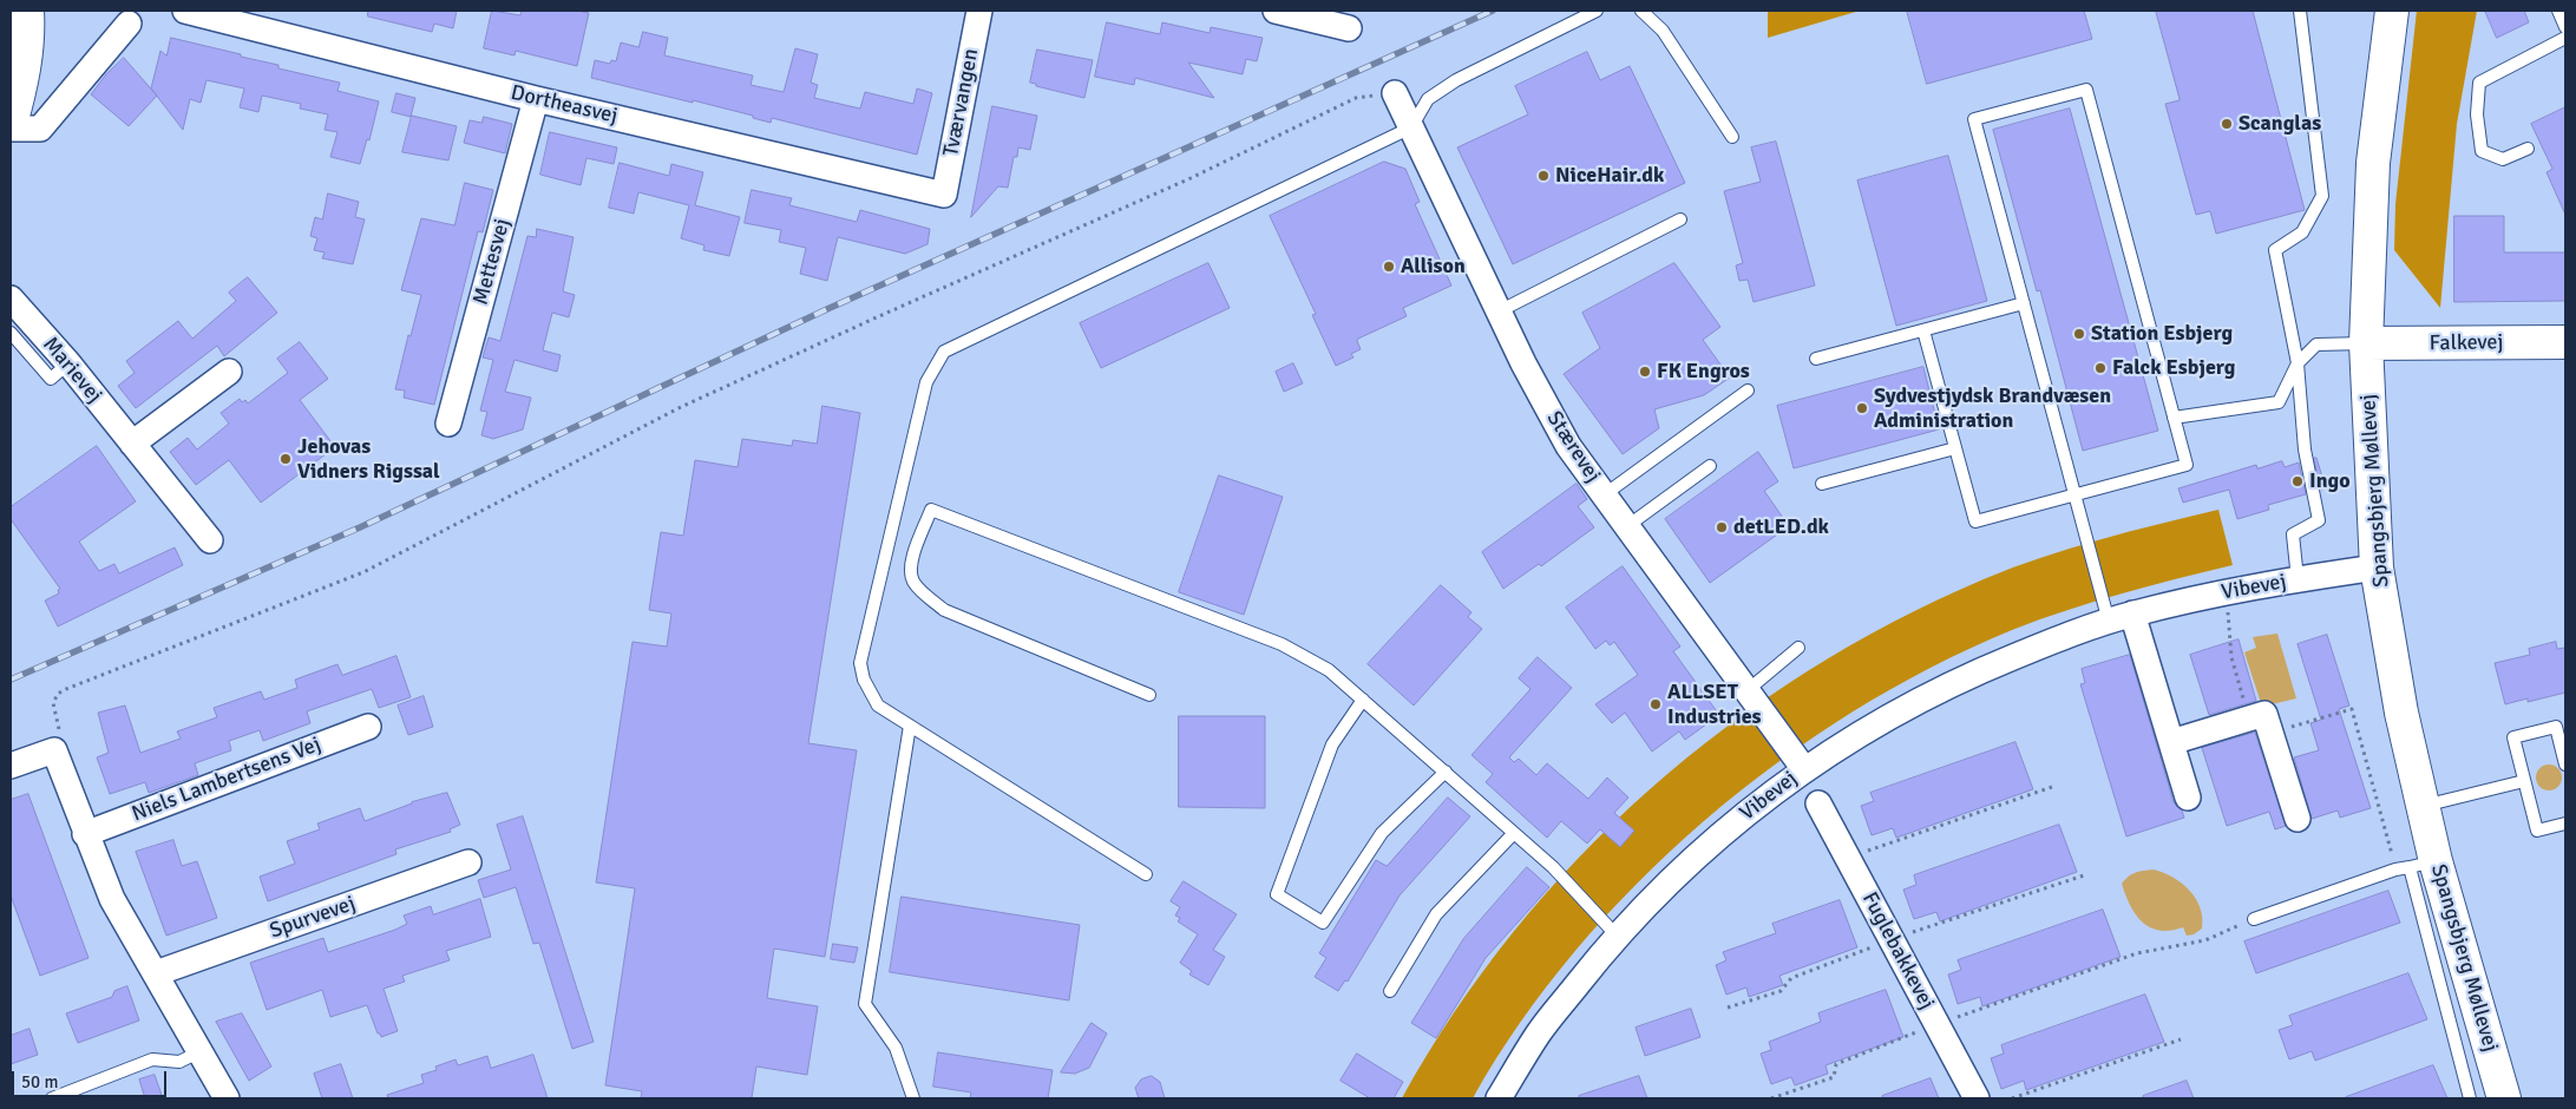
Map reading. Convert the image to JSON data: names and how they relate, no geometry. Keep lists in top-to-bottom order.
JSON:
{
  "streets": {
    "street": [
      "Tværvangen",
      "Dortheasvej",
      "Mettesvej",
      "Falkevej",
      "Marievej",
      "Stærevej",
      "Spangsbjerg Møllevej",
      "Vibevej",
      "Niels Lambertsens Vej",
      "Spurvevej",
      "Fuglebakkevej"
    ]
  },
  "crossings": [
    ["Tværvangen", "Dortheasvej"],
    ["Dortheasvej", "Mettesvej"],
    ["Falkevej", "Spangsbjerg Møllevej"],
    ["Stærevej", "Vibevej"],
    ["Spangsbjerg Møllevej", "Vibevej"]
  ],
  "places": [
    "Scanglas",
    "NiceHair.dk",
    "Allison",
    "Station Esbjerg",
    "Falck Esbjerg",
    "FK Engros",
    "Sydvestjydsk Brandvæsen Administration",
    "Jehovas Vidners Rigssal",
    "Ingo",
    "detLED.dk",
    "ALLSET Industries"
  ],
  "scale_bar": "50 m"
}
